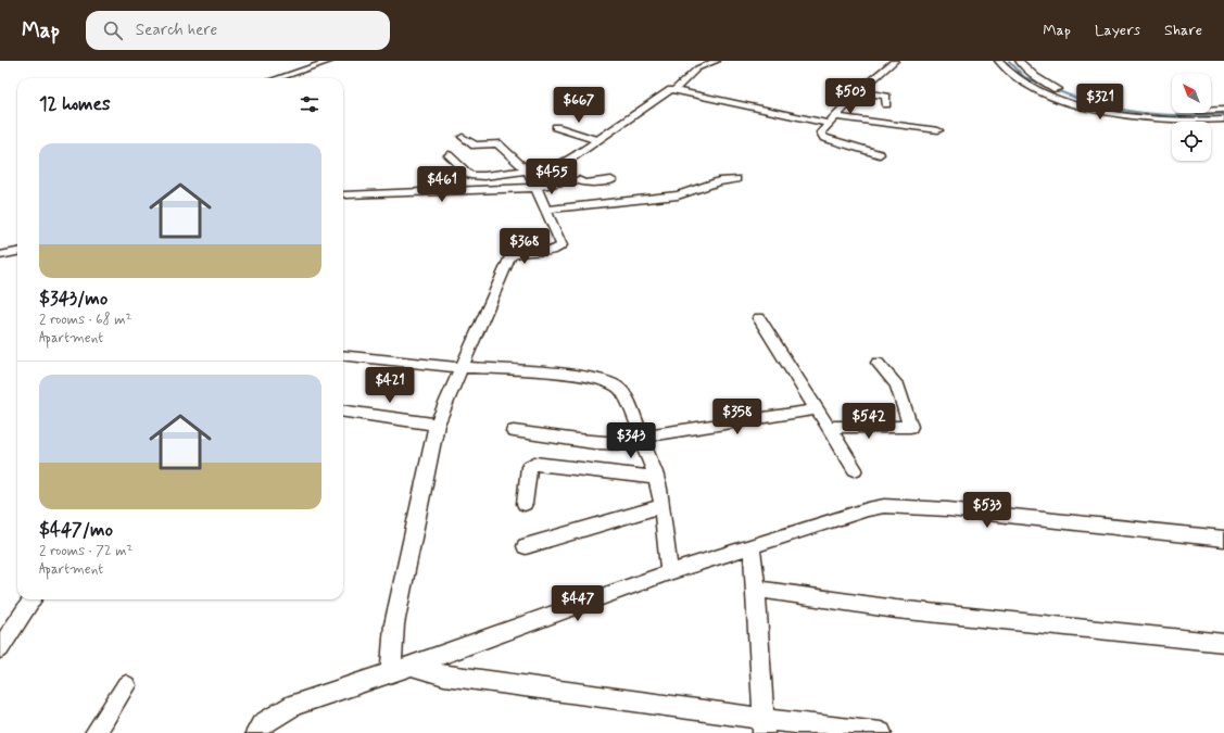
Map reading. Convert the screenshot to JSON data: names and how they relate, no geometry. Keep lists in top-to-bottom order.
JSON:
{
  "north": "top left",
  "page": {
    "header": "Map",
    "search": "Search here",
    "nav": ["Map", "Layers", "Share"],
    "price": [
      "$503",
      "$321",
      "$667",
      "$455",
      "$461",
      "$368",
      "$421",
      "$358",
      "$542",
      "$343",
      "$533",
      "$447"
    ],
    "heading": "12 homes",
    "list": [
      {
        "name": "$343/mo",
        "note": "2 rooms · 68 m² · Apartment"
      },
      {
        "name": "$447/mo",
        "note": "2 rooms · 72 m² · Apartment"
      }
    ]
  }
}
